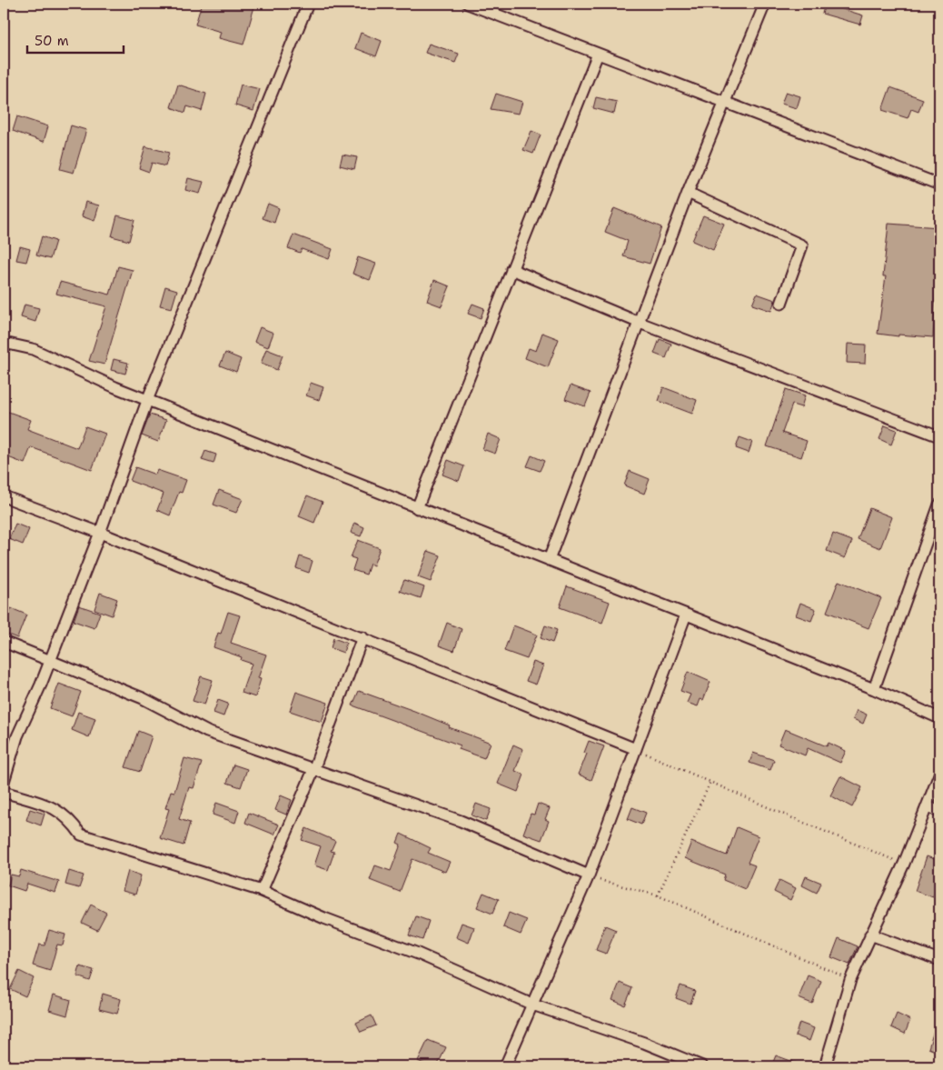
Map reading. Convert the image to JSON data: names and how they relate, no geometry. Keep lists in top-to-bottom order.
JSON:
{
  "scale_bar": "50 m"
}
